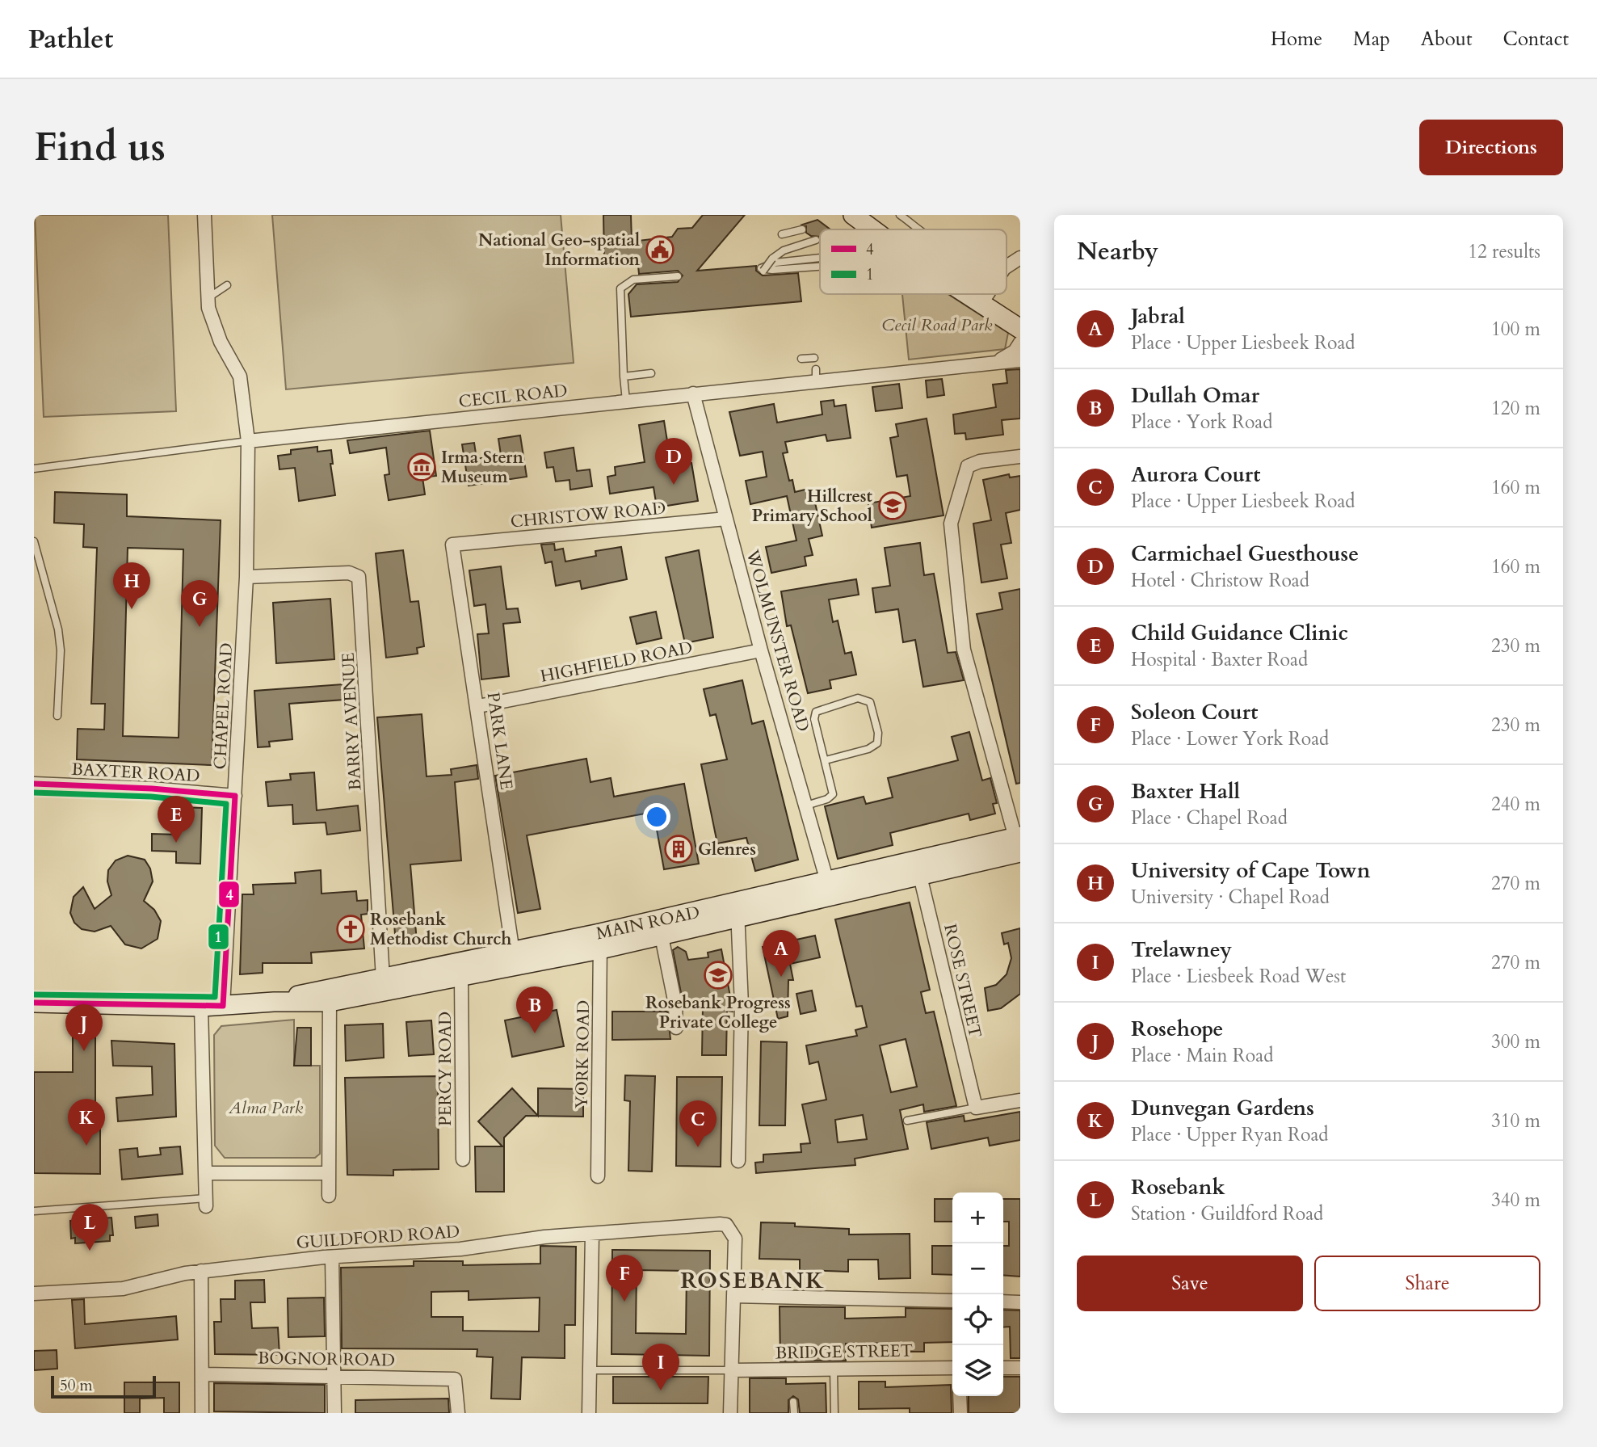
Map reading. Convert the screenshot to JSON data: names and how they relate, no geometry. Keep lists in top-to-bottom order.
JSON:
{
  "streets": {
    "main road": ["MAIN ROAD"],
    "street": [
      "CECIL ROAD",
      "CHRISTOW ROAD",
      "WOLMUNSTER ROAD",
      "HIGHFIELD ROAD",
      "CHAPEL ROAD",
      "BARRY AVENUE",
      "PARK LANE",
      "BAXTER ROAD",
      "ROSE STREET",
      "YORK ROAD",
      "PERCY ROAD",
      "GUILDFORD ROAD",
      "BRIDGE STREET",
      "BOGNOR ROAD"
    ]
  },
  "crossings": [
    ["CECIL ROAD", "WOLMUNSTER ROAD"],
    ["CECIL ROAD", "CHAPEL ROAD"],
    ["CHRISTOW ROAD", "WOLMUNSTER ROAD"],
    ["CHRISTOW ROAD", "PARK LANE"],
    ["WOLMUNSTER ROAD", "HIGHFIELD ROAD"],
    ["WOLMUNSTER ROAD", "MAIN ROAD"],
    ["HIGHFIELD ROAD", "PARK LANE"],
    ["CHAPEL ROAD", "BARRY AVENUE"],
    ["CHAPEL ROAD", "BAXTER ROAD"],
    ["CHAPEL ROAD", "MAIN ROAD"],
    ["BARRY AVENUE", "MAIN ROAD"],
    ["MAIN ROAD", "ROSE STREET"],
    ["MAIN ROAD", "YORK ROAD"],
    ["MAIN ROAD", "PERCY ROAD"]
  ],
  "districts": ["ROSEBANK"],
  "parks": ["Cecil Road Park", "Alma Park"],
  "places": {
    "public building": ["National Geo-spatial Information"],
    "museum": ["Irma Stern Museum"],
    "school or university": ["Hillcrest Primary School", "Rosebank Progress Private College"],
    "building": ["Glenres"],
    "church": ["Rosebank Methodist Church"]
  },
  "lines": ["transit line 4", "transit line 1"],
  "legend": ["4", "1"],
  "scale_bar": "50 m",
  "page": {
    "header": "Pathlet",
    "nav": [
      "Home",
      "Map",
      "About",
      "Contact"
    ],
    "buttons": [
      "Directions",
      ["Save", "Share"]
    ],
    "title": "Find us",
    "heading": ["Nearby", "12 results"],
    "list": [
      {
        "mark": "A",
        "name": "Jabral",
        "note": "Place · Upper Liesbeek Road",
        "value": "100 m"
      },
      {
        "mark": "B",
        "name": "Dullah Omar",
        "note": "Place · York Road",
        "value": "120 m"
      },
      {
        "mark": "C",
        "name": "Aurora Court",
        "note": "Place · Upper Liesbeek Road",
        "value": "160 m"
      },
      {
        "mark": "D",
        "name": "Carmichael Guesthouse",
        "note": "Hotel · Christow Road",
        "value": "160 m"
      },
      {
        "mark": "E",
        "name": "Child Guidance Clinic",
        "note": "Hospital · Baxter Road",
        "value": "230 m"
      },
      {
        "mark": "F",
        "name": "Soleon Court",
        "note": "Place · Lower York Road",
        "value": "230 m"
      },
      {
        "mark": "G",
        "name": "Baxter Hall",
        "note": "Place · Chapel Road",
        "value": "240 m"
      },
      {
        "mark": "H",
        "name": "University of Cape Town",
        "note": "University · Chapel Road",
        "value": "270 m"
      },
      {
        "mark": "I",
        "name": "Trelawney",
        "note": "Place · Liesbeek Road West",
        "value": "270 m"
      },
      {
        "mark": "J",
        "name": "Rosehope",
        "note": "Place · Main Road",
        "value": "300 m"
      },
      {
        "mark": "K",
        "name": "Dunvegan Gardens",
        "note": "Place · Upper Ryan Road",
        "value": "310 m"
      },
      {
        "mark": "L",
        "name": "Rosebank",
        "note": "Station · Guildford Road",
        "value": "340 m"
      }
    ],
    "pins": [
      "D",
      "H",
      "G",
      "E",
      "A",
      "B",
      "J",
      "K",
      "C",
      "L",
      "F",
      "I"
    ],
    "map_buttons": ["+", "−"],
    "scale": "50 m"
  }
}
